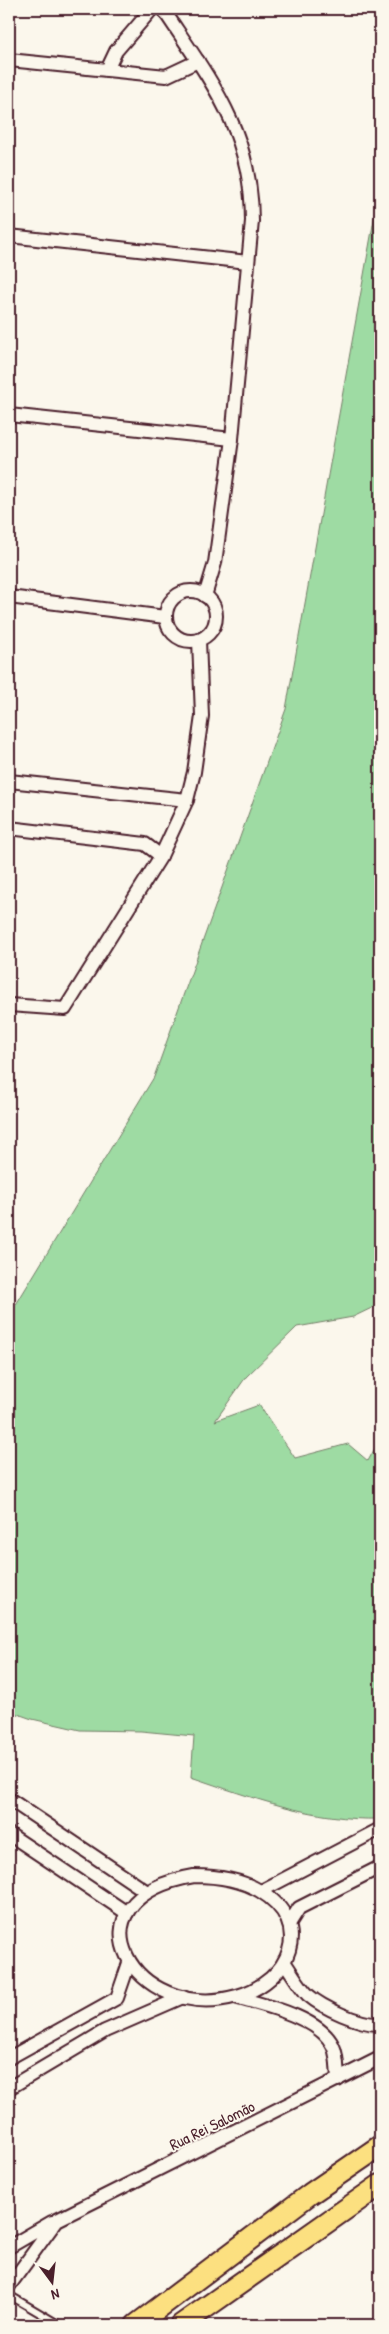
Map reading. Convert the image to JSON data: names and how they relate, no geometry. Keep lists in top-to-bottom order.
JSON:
{
  "streets": {
    "street": ["Rua Rei Salomão"]
  },
  "north": "bottom"
}
